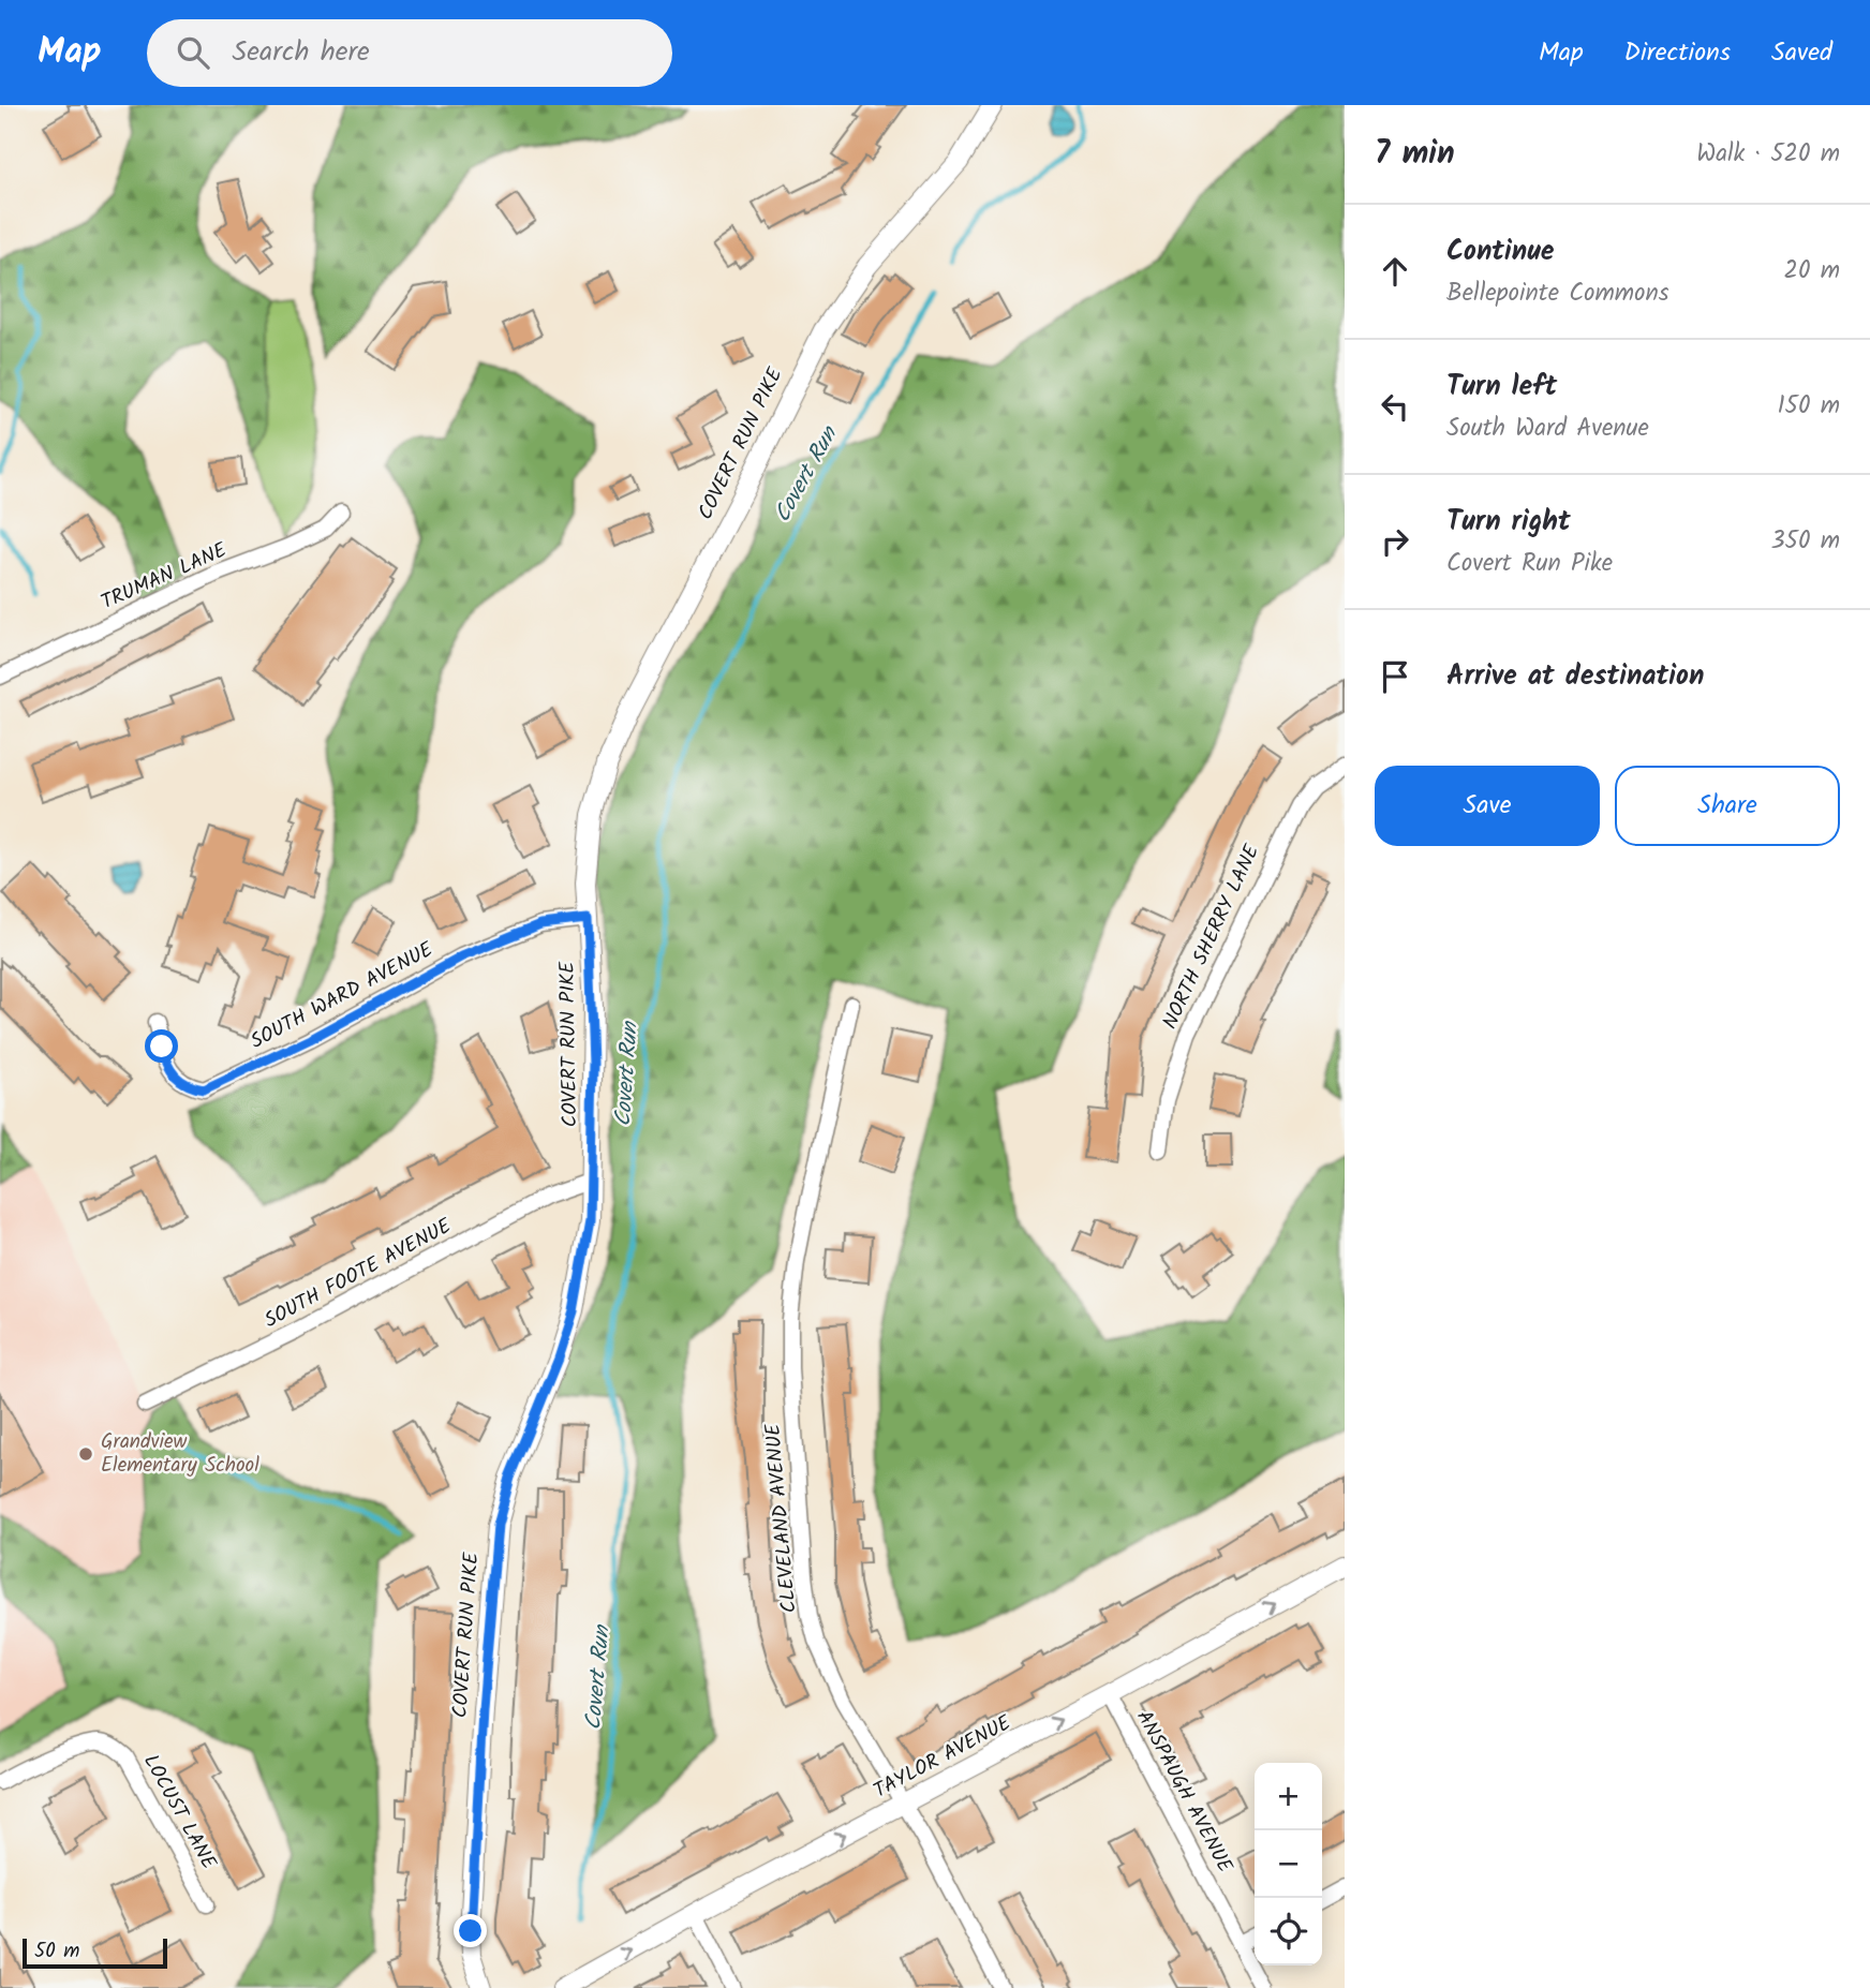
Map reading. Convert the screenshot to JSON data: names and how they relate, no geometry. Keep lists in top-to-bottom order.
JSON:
{
  "streets": {
    "street": [
      "COVERT RUN PIKE",
      "TRUMAN LANE",
      "NORTH SHERRY LANE",
      "SOUTH WARD AVENUE",
      "SOUTH FOOTE AVENUE",
      "CLEVELAND AVENUE",
      "TAYLOR AVENUE",
      "ANSPAUGH AVENUE",
      "LOCUST LANE"
    ]
  },
  "crossings": [
    ["COVERT RUN PIKE", "SOUTH WARD AVENUE"],
    ["COVERT RUN PIKE", "SOUTH FOOTE AVENUE"],
    ["CLEVELAND AVENUE", "TAYLOR AVENUE"],
    ["TAYLOR AVENUE", "ANSPAUGH AVENUE"]
  ],
  "one_way": ["TAYLOR AVENUE"],
  "water": ["Covert Run"],
  "places": ["Grandview Elementary School"],
  "scale_bar": "50 m",
  "page": {
    "header": "Map",
    "search": "Search here",
    "nav": ["Map", "Directions", "Saved"],
    "heading": ["7 min", "Walk · 520 m"],
    "list": [
      ["Continue", "Bellepointe Commons", "20 m"],
      ["Turn left", "South Ward Avenue", "150 m"],
      ["Turn right", "Covert Run Pike", "350 m"],
      "Arrive at destination"
    ],
    "buttons": ["Save", "Share"],
    "map_buttons": ["+", "−"],
    "scale": "50 m"
  }
}
